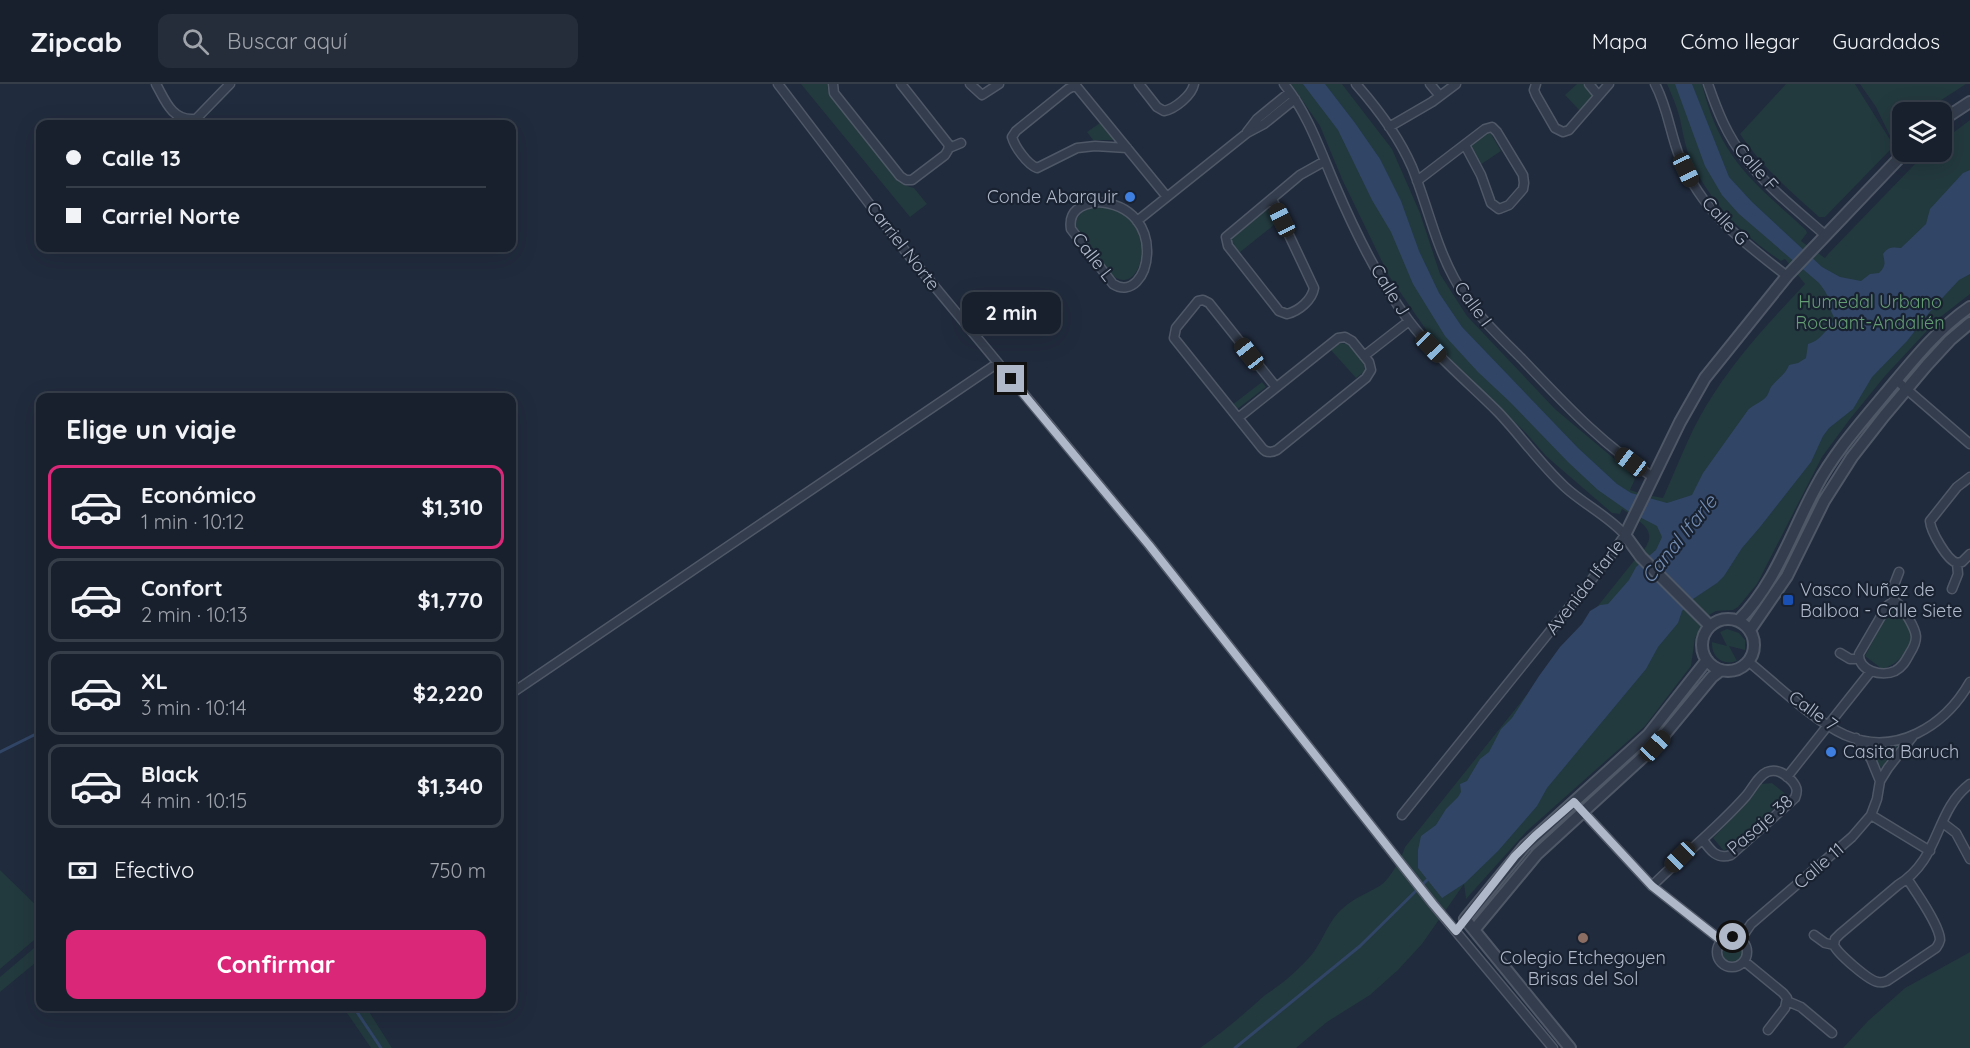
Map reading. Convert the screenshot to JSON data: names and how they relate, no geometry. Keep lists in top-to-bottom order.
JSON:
{
  "streets": {
    "street": [
      "Calle F",
      "Calle G",
      "Carriel Norte",
      "Calle L",
      "Calle J",
      "Calle I",
      "Avenida Ifarle",
      "Calle 7",
      "Pasaje 38",
      "Calle 11"
    ]
  },
  "crossings": [
    ["Calle F", "Avenida Ifarle"],
    ["Calle G", "Avenida Ifarle"],
    ["Calle J", "Avenida Ifarle"],
    ["Calle I", "Avenida Ifarle"],
    ["Calle 7", "Calle 11"]
  ],
  "water": ["Canal Ifarle"],
  "parks": ["Humedal Urbano Rocuant-Andalién"],
  "places": {
    "other": ["Conde Abarquir", "Casita Baruch", "Colegio Etchegoyen Brisas del Sol"],
    "transit": ["Vasco Nuñez de Balboa - Calle Siete"]
  },
  "page": {
    "header": "Zipcab",
    "search": "Buscar aquí",
    "nav": ["Mapa", "Cómo llegar", "Guardados"],
    "banner": ["Calle 13", "Carriel Norte"],
    "bubble": "2 min",
    "heading": "Elige un viaje",
    "list": [
      {
        "name": "Económico",
        "note": "1 min · 10:12",
        "value": "$1,310"
      },
      {
        "name": "Confort",
        "note": "2 min · 10:13",
        "value": "$1,770"
      },
      {
        "name": "XL",
        "note": "3 min · 10:14",
        "value": "$2,220"
      },
      {
        "name": "Black",
        "note": "4 min · 10:15",
        "value": "$1,340"
      }
    ],
    "pay": ["Efectivo", "750 m"],
    "buttons": "Confirmar"
  }
}
